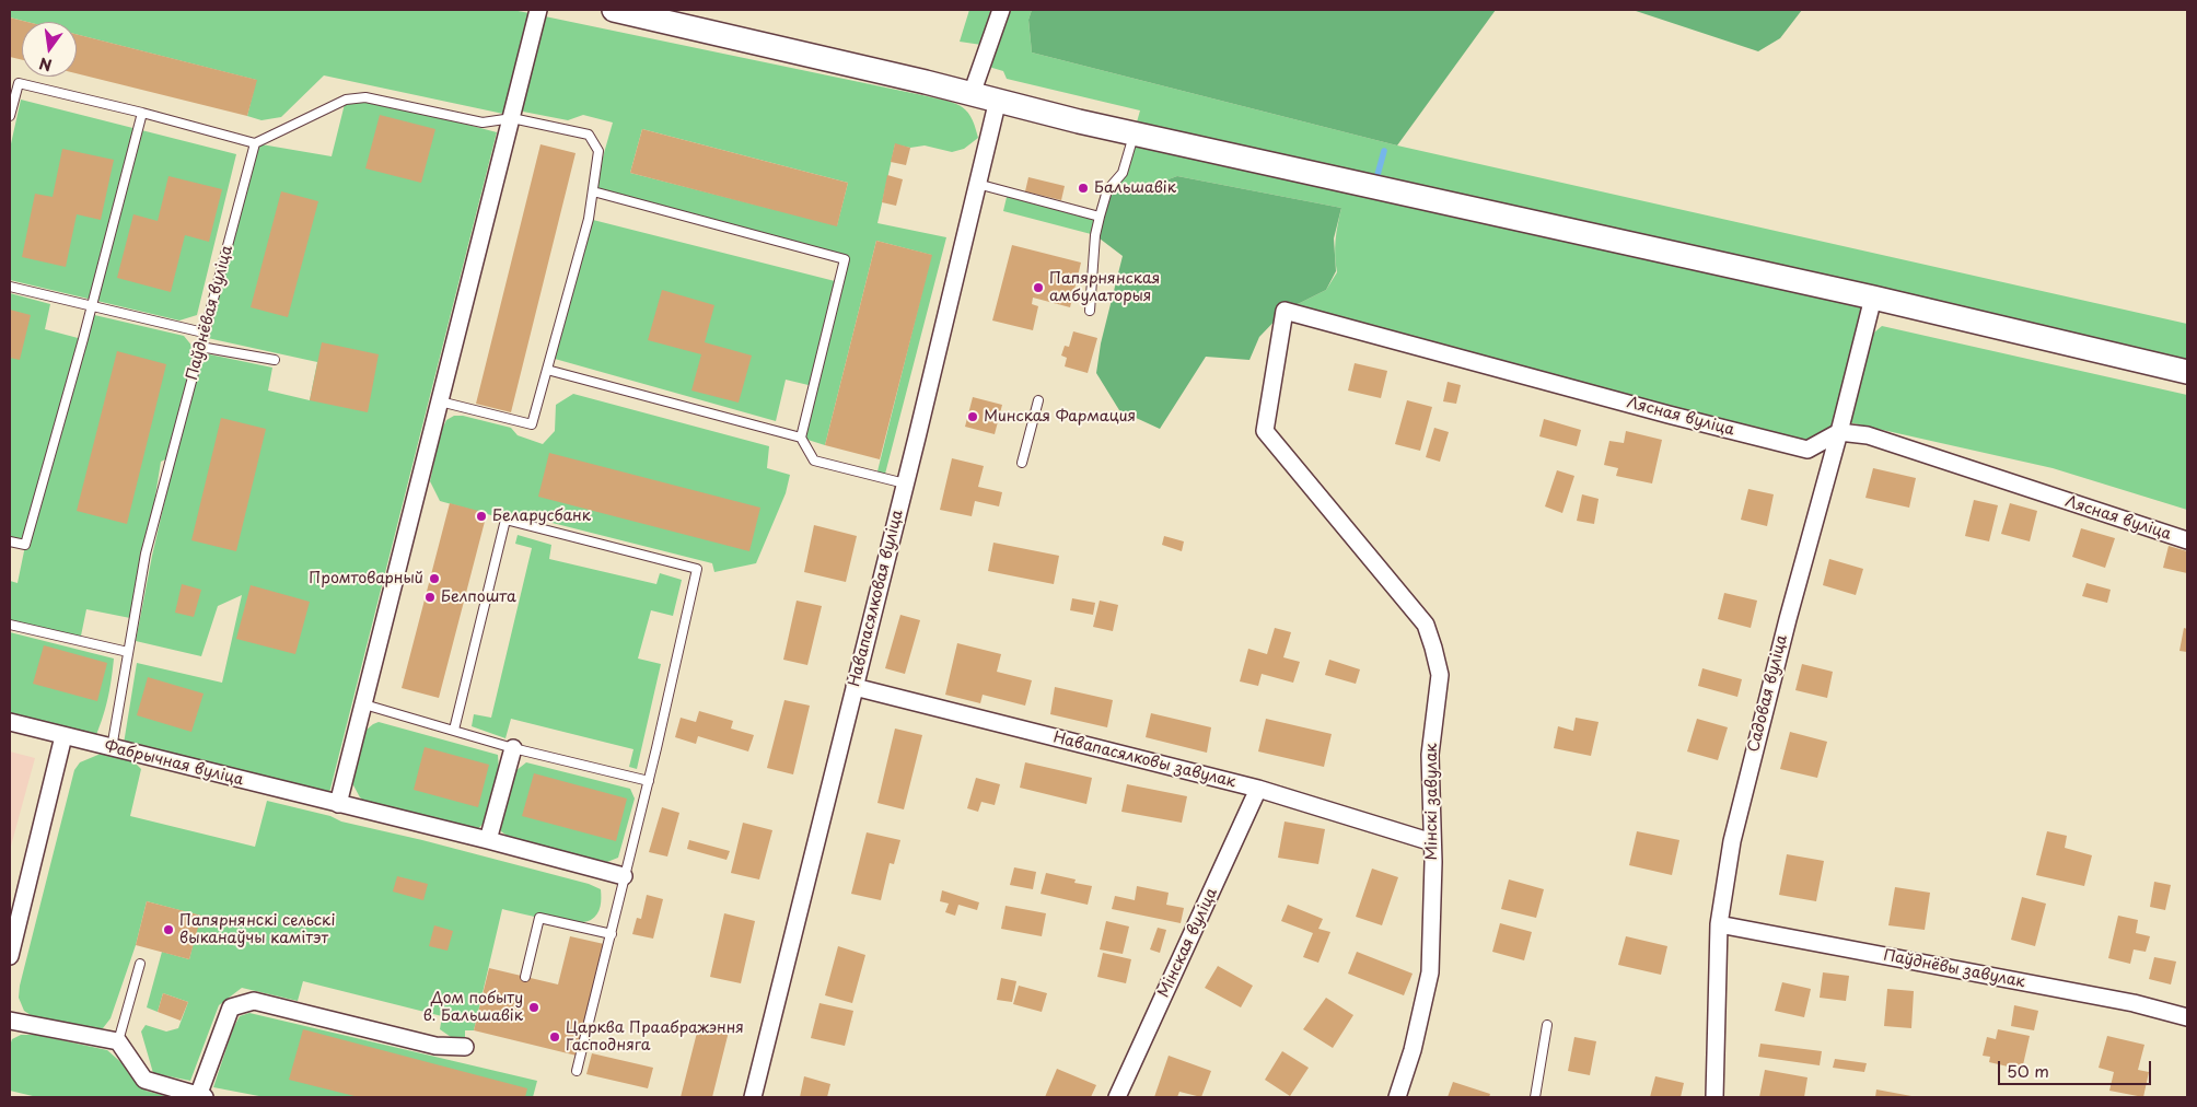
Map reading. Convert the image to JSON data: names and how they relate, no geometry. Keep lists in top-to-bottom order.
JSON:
{
  "streets": {
    "street": [
      "Лясная вуліца",
      "Навапасялковая вуліца",
      "Садовая вуліца",
      "Навапасялковы завулак",
      "Фабрычная вуліца",
      "Мінскі завулак",
      "Мінская вуліца",
      "Паўднёвы завулак"
    ],
    "lane": ["Паўднёвая вуліца"]
  },
  "crossings": [
    ["Паўднёвая вуліца", "Фабрычная вуліца"],
    ["Лясная вуліца", "Садовая вуліца"],
    ["Лясная вуліца", "Мінскі завулак"],
    ["Навапасялковая вуліца", "Навапасялковы завулак"],
    ["Садовая вуліца", "Паўднёвы завулак"],
    ["Навапасялковы завулак", "Мінскі завулак"],
    ["Навапасялковы завулак", "Мінская вуліца"]
  ],
  "places": [
    "Бальшавік",
    "Папярнянская амбулаторыя",
    "Минская Фармация",
    "Беларусбанк",
    "Промтоварный",
    "Белпошта",
    "Папярнянскі сельскі выканаўчы камітэт",
    "Дом побыту в. Бальшавік",
    "Царква Праабражэння Гасподняга"
  ],
  "scale_bar": "50 m",
  "north": "bottom"
}
